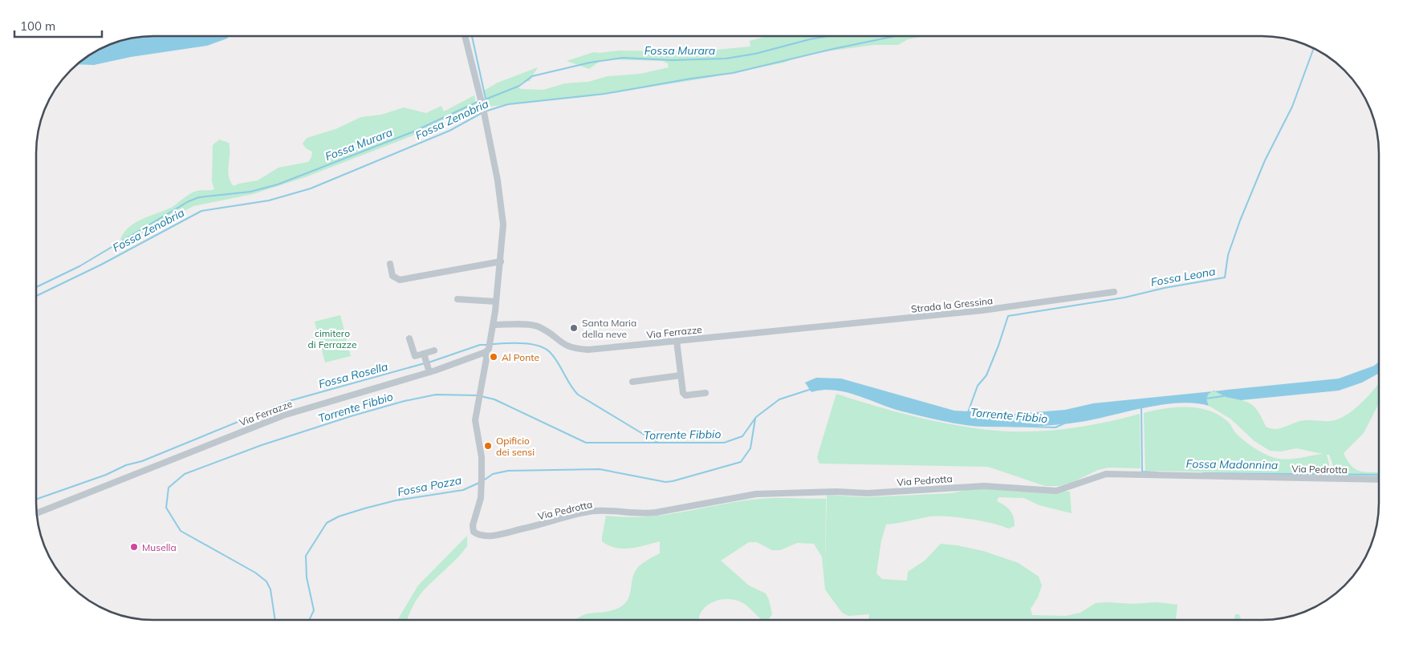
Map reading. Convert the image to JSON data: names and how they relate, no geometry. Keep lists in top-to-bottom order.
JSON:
{
  "streets": {
    "street": ["Strada la Gressina", "Via Ferrazze", "Via Pedrotta"]
  },
  "crossings": [
    ["Strada la Gressina", "Via Ferrazze"],
    ["Via Ferrazze", "Via Pedrotta"]
  ],
  "water": [
    "Fossa Murara",
    "Fossa Zenobria",
    "Fossa Leona",
    "Fossa Rosella",
    "Torrente Fibbio",
    "Fossa Madonnina",
    "Fossa Pozza"
  ],
  "parks": ["cimitero di Ferrazze"],
  "places": [
    "Santa Maria della neve",
    "Al Ponte",
    "Opificio dei sensi",
    "Musella"
  ],
  "scale_bar": "100 m"
}
